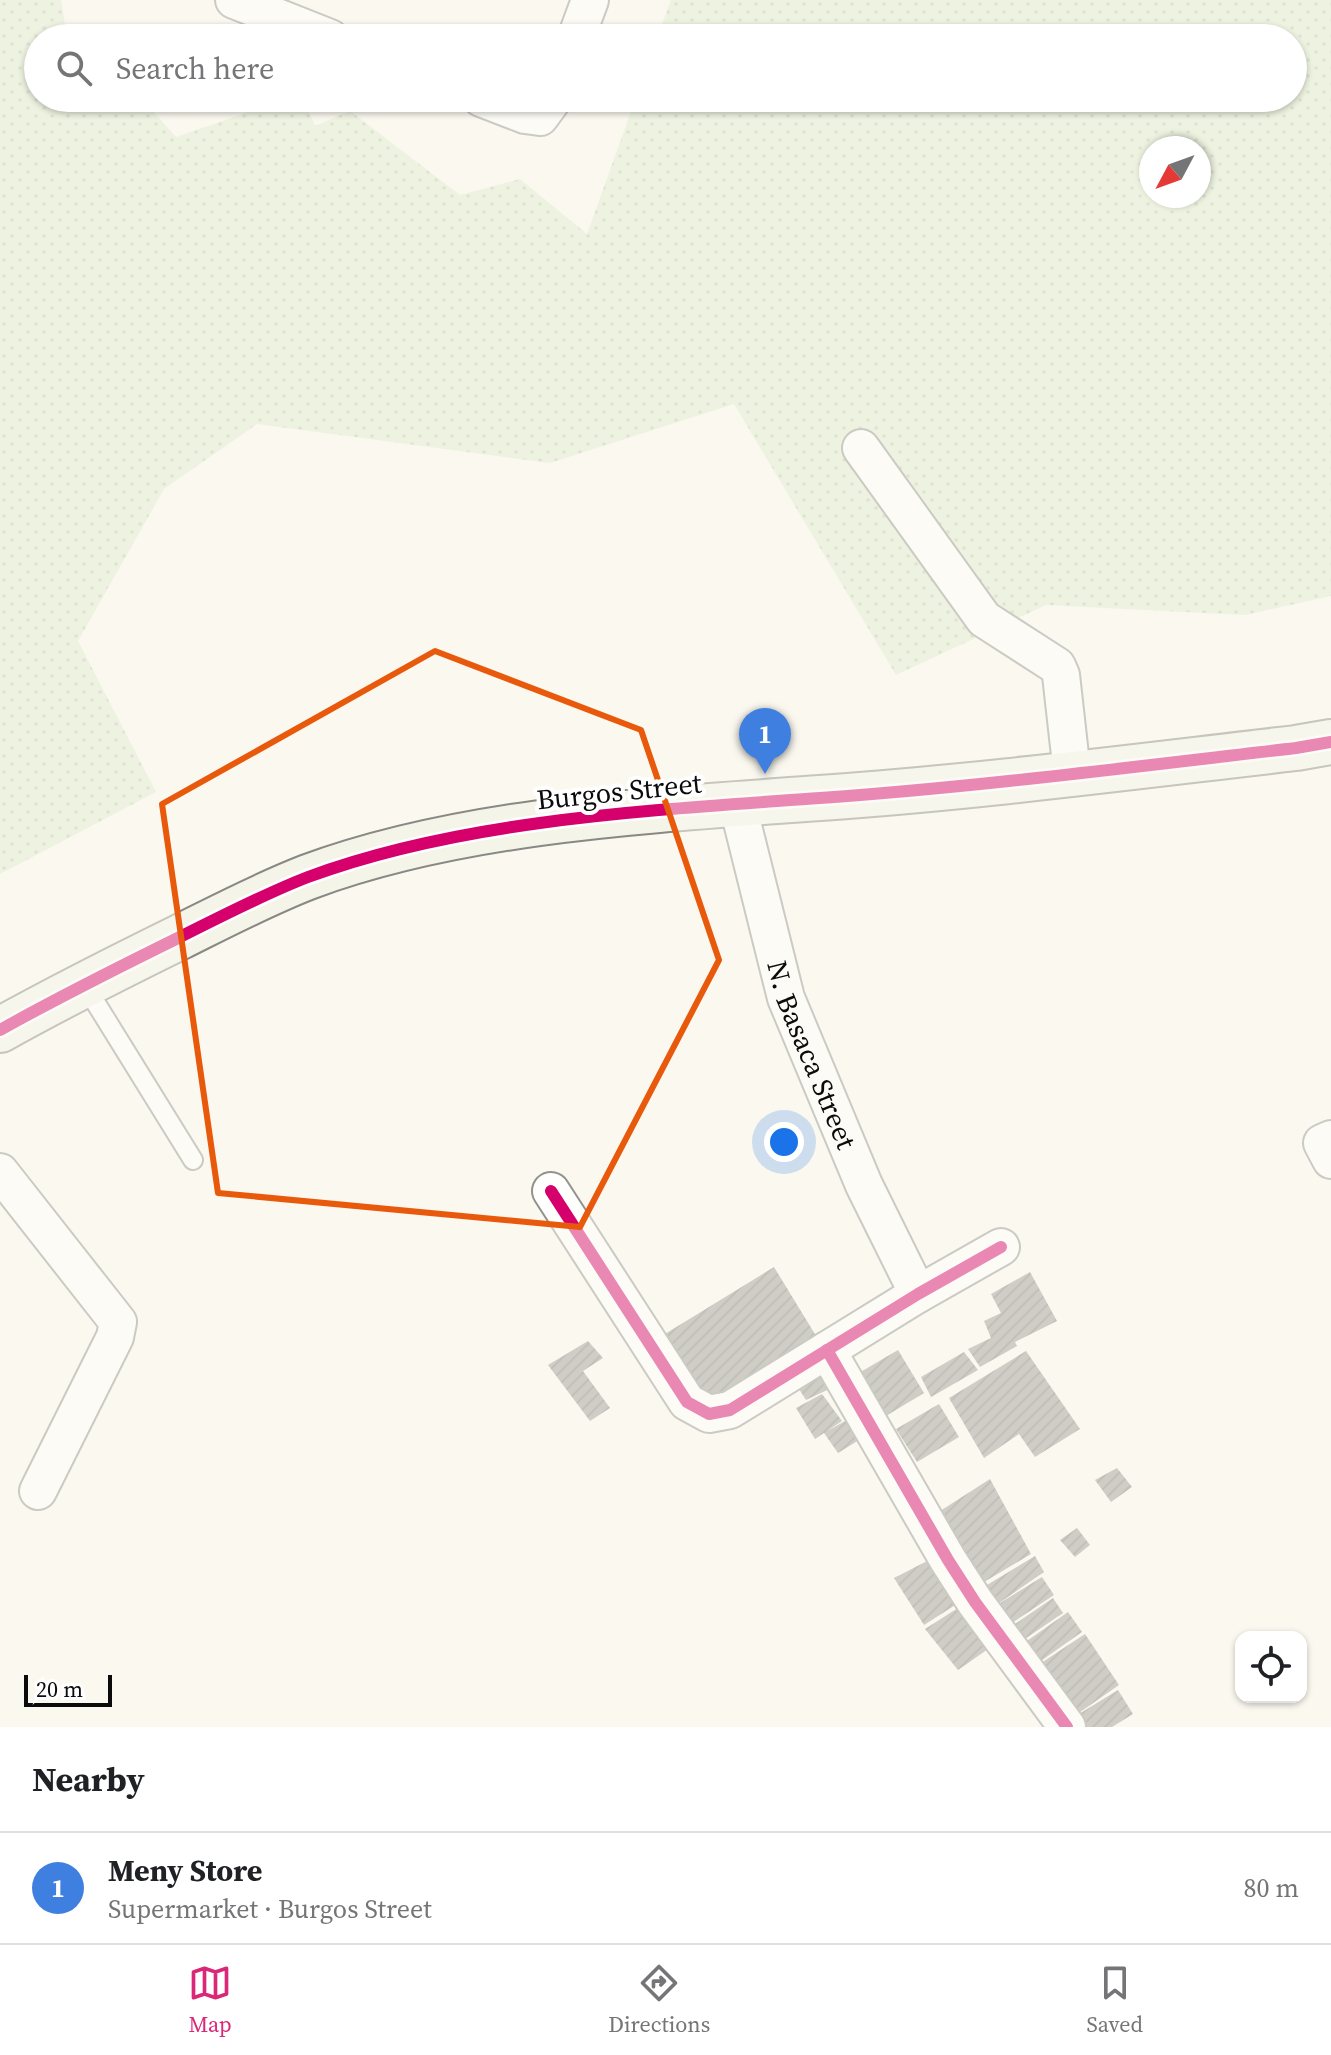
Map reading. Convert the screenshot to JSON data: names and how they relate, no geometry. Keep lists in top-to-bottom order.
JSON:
{
  "streets": {
    "street": ["Burgos Street", "N. Basaca Street"]
  },
  "crossings": [
    ["Burgos Street", "N. Basaca Street"]
  ],
  "scale_bar": "20 m",
  "north": "bottom left",
  "page": {
    "search": "Search here",
    "pins": "1",
    "scale": "20 m",
    "heading": "Nearby",
    "list": [
      {
        "mark": "1",
        "name": "Meny Store",
        "note": "Supermarket · Burgos Street",
        "value": "80 m"
      }
    ],
    "nav": ["Map", "Directions", "Saved"]
  }
}
